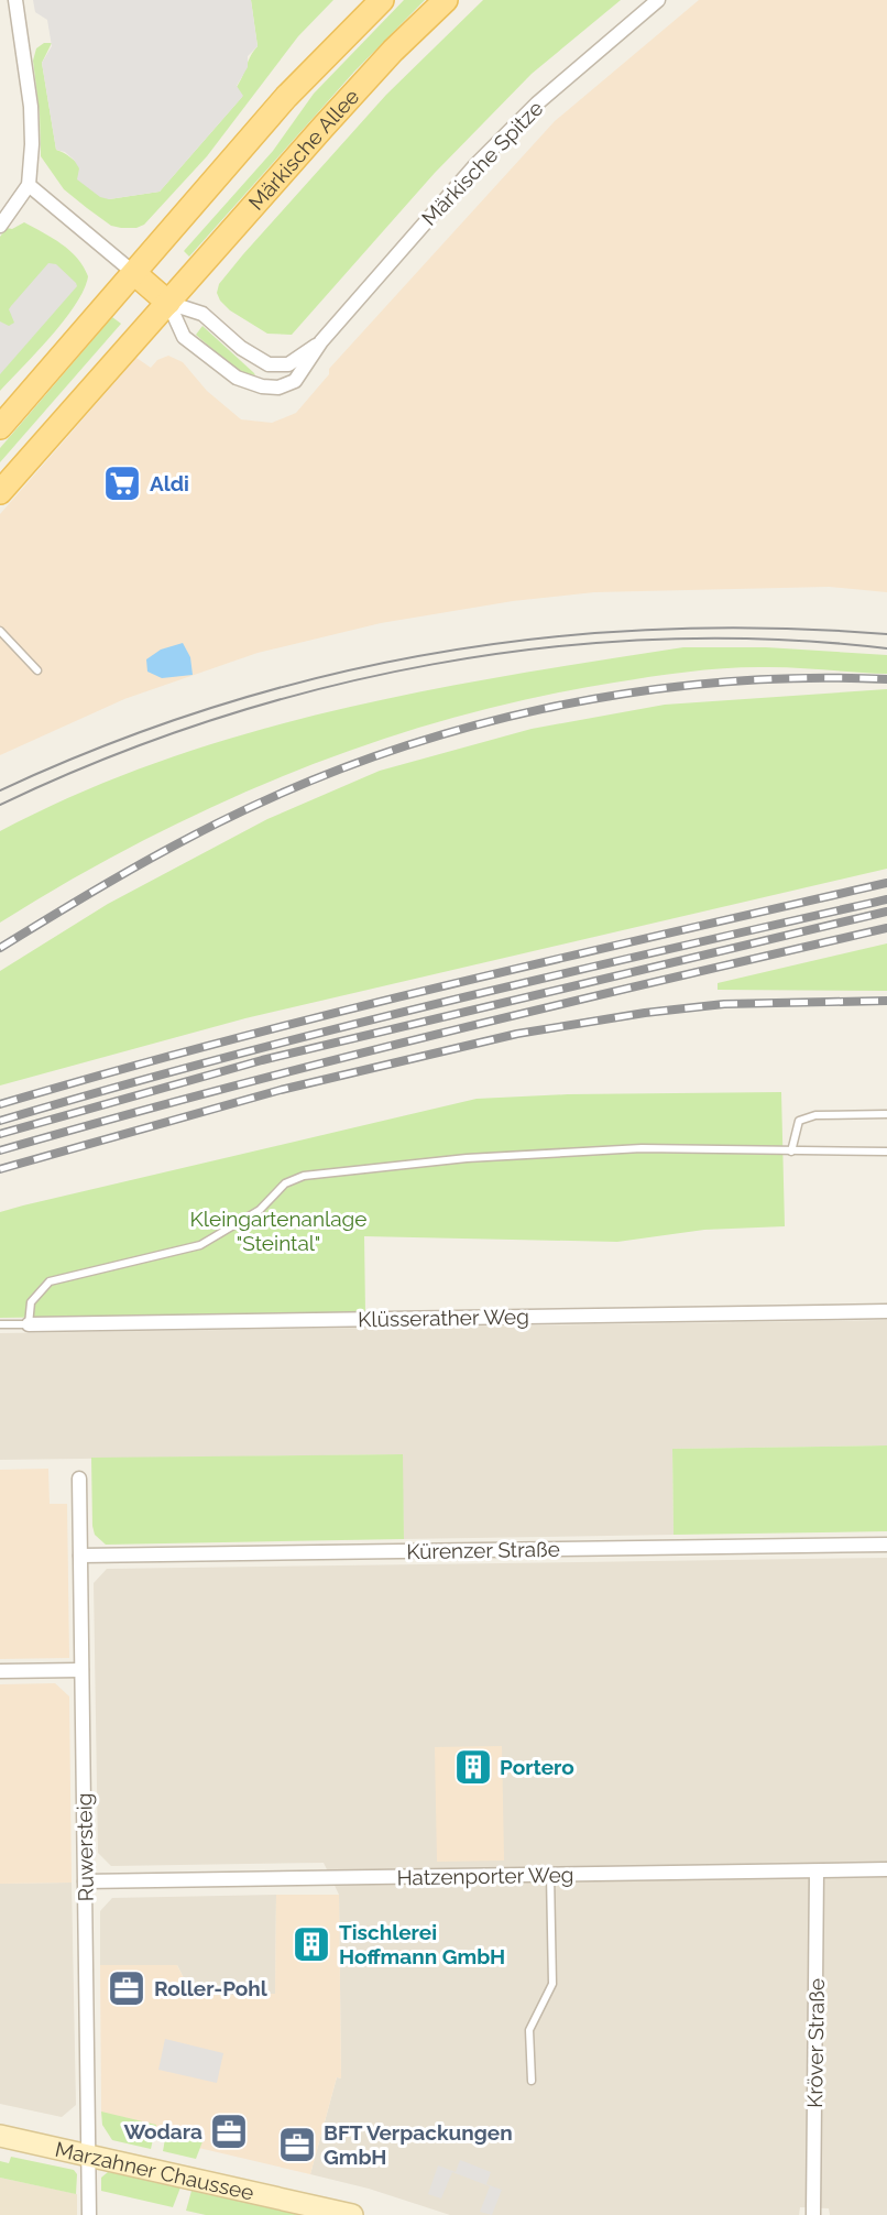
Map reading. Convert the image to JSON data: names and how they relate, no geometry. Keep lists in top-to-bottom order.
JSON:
{
  "streets": {
    "main road": ["Märkische Allee"],
    "street": [
      "Märkische Spitze",
      "Klüsserather Weg",
      "Kürenzer Straße",
      "Ruwersteig",
      "Hatzenporter Weg",
      "Kröver Straße",
      "Marzahner Chaussee"
    ]
  },
  "crossings": [
    ["Märkische Allee", "Märkische Spitze"],
    ["Kürenzer Straße", "Ruwersteig"],
    ["Ruwersteig", "Hatzenporter Weg"],
    ["Ruwersteig", "Marzahner Chaussee"],
    ["Hatzenporter Weg", "Kröver Straße"]
  ],
  "parks": ["Kleingartenanlage \"Steintal\""],
  "places": {
    "supermarket": ["Aldi"],
    "building": ["Portero", "Tischlerei Hoffmann GmbH"],
    "office": ["Roller-Pohl", "Wodara", "BFT Verpackungen GmbH"]
  }
}
